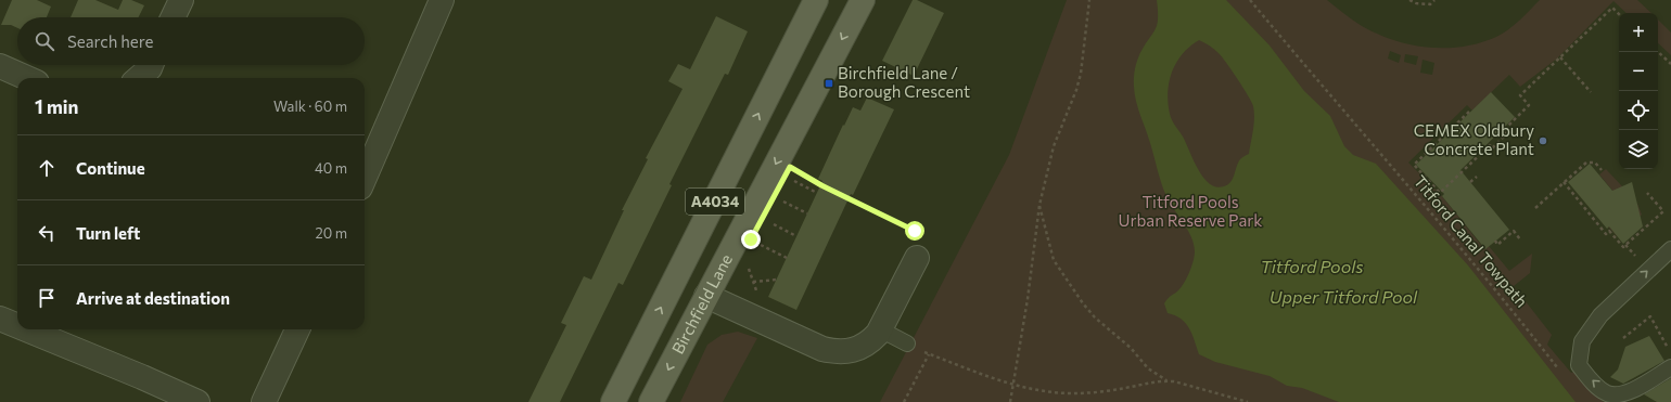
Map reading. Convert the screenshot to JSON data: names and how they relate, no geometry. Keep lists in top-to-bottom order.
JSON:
{
  "streets": {
    "main road": ["A4034", "Birchfield Lane"],
    "path": ["Titford Canal Towpath"]
  },
  "water": ["Titford Pools", "Upper Titford Pool"],
  "parks": ["Titford Pools Urban Reserve Park"],
  "places": {
    "transit": ["Birchfield Lane / Borough Crescent"],
    "other": ["CEMEX Oldbury Concrete Plant"]
  },
  "page": {
    "map_buttons": ["+", "−"],
    "search": "Search here",
    "heading": ["1 min", "Walk · 60 m"],
    "list": [
      ["Continue", "40 m"],
      ["Turn left", "20 m"],
      "Arrive at destination"
    ]
  }
}
